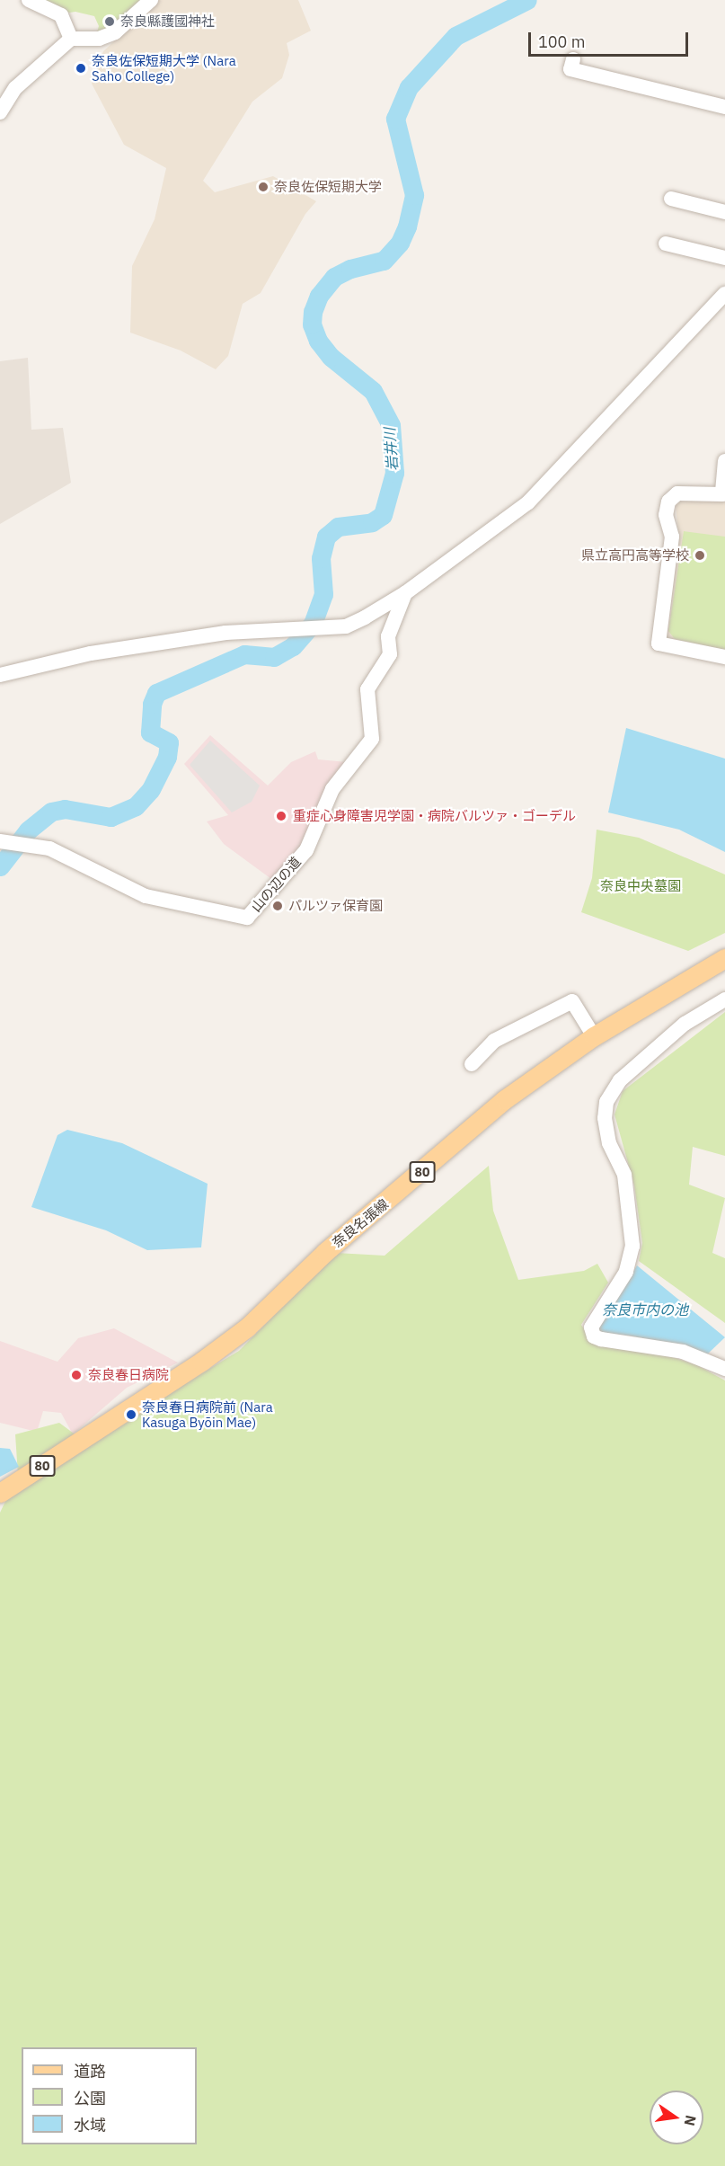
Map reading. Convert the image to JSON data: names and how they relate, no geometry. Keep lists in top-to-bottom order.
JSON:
{
  "streets": {
    "main road": ["80", "奈良名張線"],
    "street": ["山の辺の道"]
  },
  "water": ["岩井川", "奈良市内の池"],
  "parks": ["奈良中央墓園"],
  "places": [
    "奈良縣護國神社",
    "奈良佐保短期大学 (Nara Saho College)",
    "奈良佐保短期大学",
    "県立高円高等学校",
    "重症心身障害児学園・病院バルツァ・ゴーデル",
    "パルツァ保育園",
    "奈良春日病院",
    "奈良春日病院前 (Nara Kasuga Byōin Mae)"
  ],
  "legend": ["道路", "公園", "水域"],
  "scale_bar": "100 m",
  "north": "right"
}
